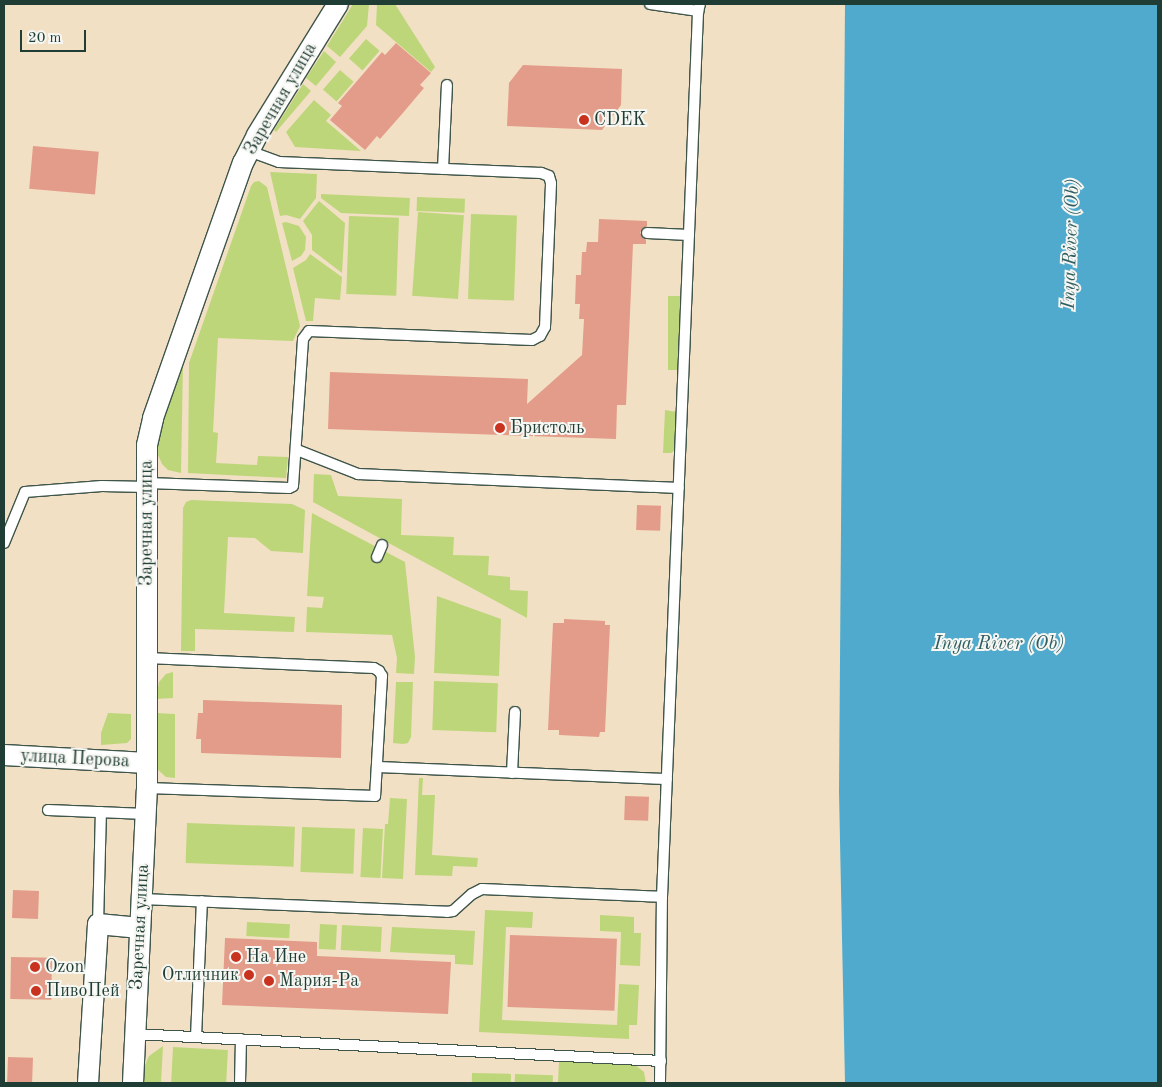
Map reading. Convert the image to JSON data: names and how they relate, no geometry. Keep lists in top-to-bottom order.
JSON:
{
  "streets": {
    "street": ["Заречная улица", "улица Перова"]
  },
  "crossings": [
    ["Заречная улица", "улица Перова"]
  ],
  "water": ["Inya River (Ob)"],
  "places": [
    "CDEK",
    "Бристоль",
    "На Ине",
    "Ozon",
    "Отличник",
    "Мария-Ра",
    "ПивоПей"
  ],
  "scale_bar": "20 m"
}
